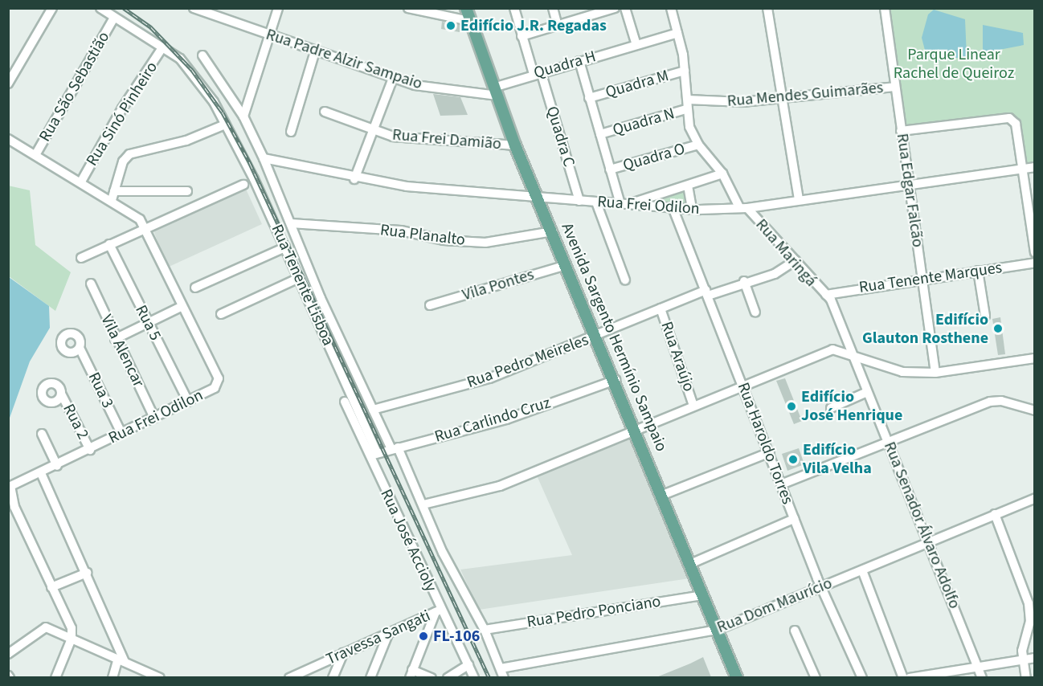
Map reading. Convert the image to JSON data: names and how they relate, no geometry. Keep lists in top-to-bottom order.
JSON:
{
  "streets": {
    "main road": ["Avenida Sargento Hermínio Sampaio"],
    "street": [
      "Rua Padre Alzir Sampaio",
      "Quadra H",
      "Quadra M",
      "Rua São Sebastião",
      "Rua Mendes Guimarães",
      "Rua Sinó Pinheiro",
      "Quadra N",
      "Quadra C",
      "Rua Frei Damião",
      "Quadra O",
      "Rua Edgar Falcão",
      "Rua Frei Odilon",
      "Rua Planalto",
      "Rua Maringá",
      "Rua Tenente Marques",
      "Rua Tenente Lisboa",
      "Vila Pontes",
      "Rua 5",
      "Vila Alencar",
      "Rua Araújo",
      "Rua Pedro Meireles",
      "Rua 3",
      "Rua Carlindo Cruz",
      "Rua 2",
      "Rua Haroldo Torres",
      "Rua Senador Álvaro Adolfo",
      "Rua José Accioly",
      "Rua Dom Maurício",
      "Rua Pedro Ponciano",
      "Travessa Sangati"
    ]
  },
  "crossings": [
    ["Rua Padre Alzir Sampaio", "Quadra H"],
    ["Rua Padre Alzir Sampaio", "Avenida Sargento Hermínio Sampaio"],
    ["Quadra H", "Quadra N"],
    ["Quadra H", "Quadra C"],
    ["Quadra H", "Avenida Sargento Hermínio Sampaio"],
    ["Quadra M", "Quadra N"],
    ["Rua São Sebastião", "Rua Frei Odilon"],
    ["Rua Mendes Guimarães", "Rua Edgar Falcão"],
    ["Rua Sinó Pinheiro", "Rua Frei Odilon"],
    ["Rua Sinó Pinheiro", "Rua Tenente Lisboa"],
    ["Quadra N", "Quadra O"],
    ["Quadra N", "Rua Frei Odilon"],
    ["Quadra C", "Rua Frei Odilon"],
    ["Rua Frei Damião", "Avenida Sargento Hermínio Sampaio"],
    ["Rua Edgar Falcão", "Rua Frei Odilon"],
    ["Rua Edgar Falcão", "Rua Tenente Marques"],
    ["Rua Frei Odilon", "Rua Maringá"],
    ["Rua Frei Odilon", "Rua 5"],
    ["Rua Frei Odilon", "Avenida Sargento Hermínio Sampaio"],
    ["Rua Frei Odilon", "Vila Alencar"],
    ["Rua Frei Odilon", "Rua 3"],
    ["Rua Frei Odilon", "Rua 2"],
    ["Rua Frei Odilon", "Rua Haroldo Torres"],
    ["Rua Frei Odilon", "Rua José Accioly"],
    ["Rua Planalto", "Avenida Sargento Hermínio Sampaio"],
    ["Rua Planalto", "Rua José Accioly"],
    ["Rua Maringá", "Rua Tenente Marques"],
    ["Rua Maringá", "Rua Pedro Meireles"],
    ["Rua Maringá", "Rua Senador Álvaro Adolfo"],
    ["Rua Tenente Marques", "Rua Senador Álvaro Adolfo"],
    ["Rua Tenente Lisboa", "Rua Carlindo Cruz"],
    ["Rua Tenente Lisboa", "Rua José Accioly"],
    ["Vila Pontes", "Avenida Sargento Hermínio Sampaio"],
    ["Avenida Sargento Hermínio Sampaio", "Rua Pedro Meireles"],
    ["Avenida Sargento Hermínio Sampaio", "Rua Carlindo Cruz"],
    ["Avenida Sargento Hermínio Sampaio", "Rua Dom Maurício"],
    ["Avenida Sargento Hermínio Sampaio", "Rua Pedro Ponciano"],
    ["Rua Araújo", "Rua Pedro Meireles"],
    ["Rua Pedro Meireles", "Rua Haroldo Torres"],
    ["Rua Pedro Meireles", "Rua José Accioly"],
    ["Rua Carlindo Cruz", "Rua José Accioly"],
    ["Rua Haroldo Torres", "Rua Dom Maurício"],
    ["Rua Senador Álvaro Adolfo", "Rua Dom Maurício"],
    ["Rua José Accioly", "Rua Dom Maurício"],
    ["Rua José Accioly", "Rua Pedro Ponciano"],
    ["Rua José Accioly", "Travessa Sangati"]
  ],
  "parks": ["Parque Linear Rachel de Queiroz"],
  "places": [
    "Edifício J.R. Regadas",
    "Edifício Glauton Rosthene",
    "Edifício José Henrique",
    "Edifício Vila Velha",
    "FL-106"
  ]
}
